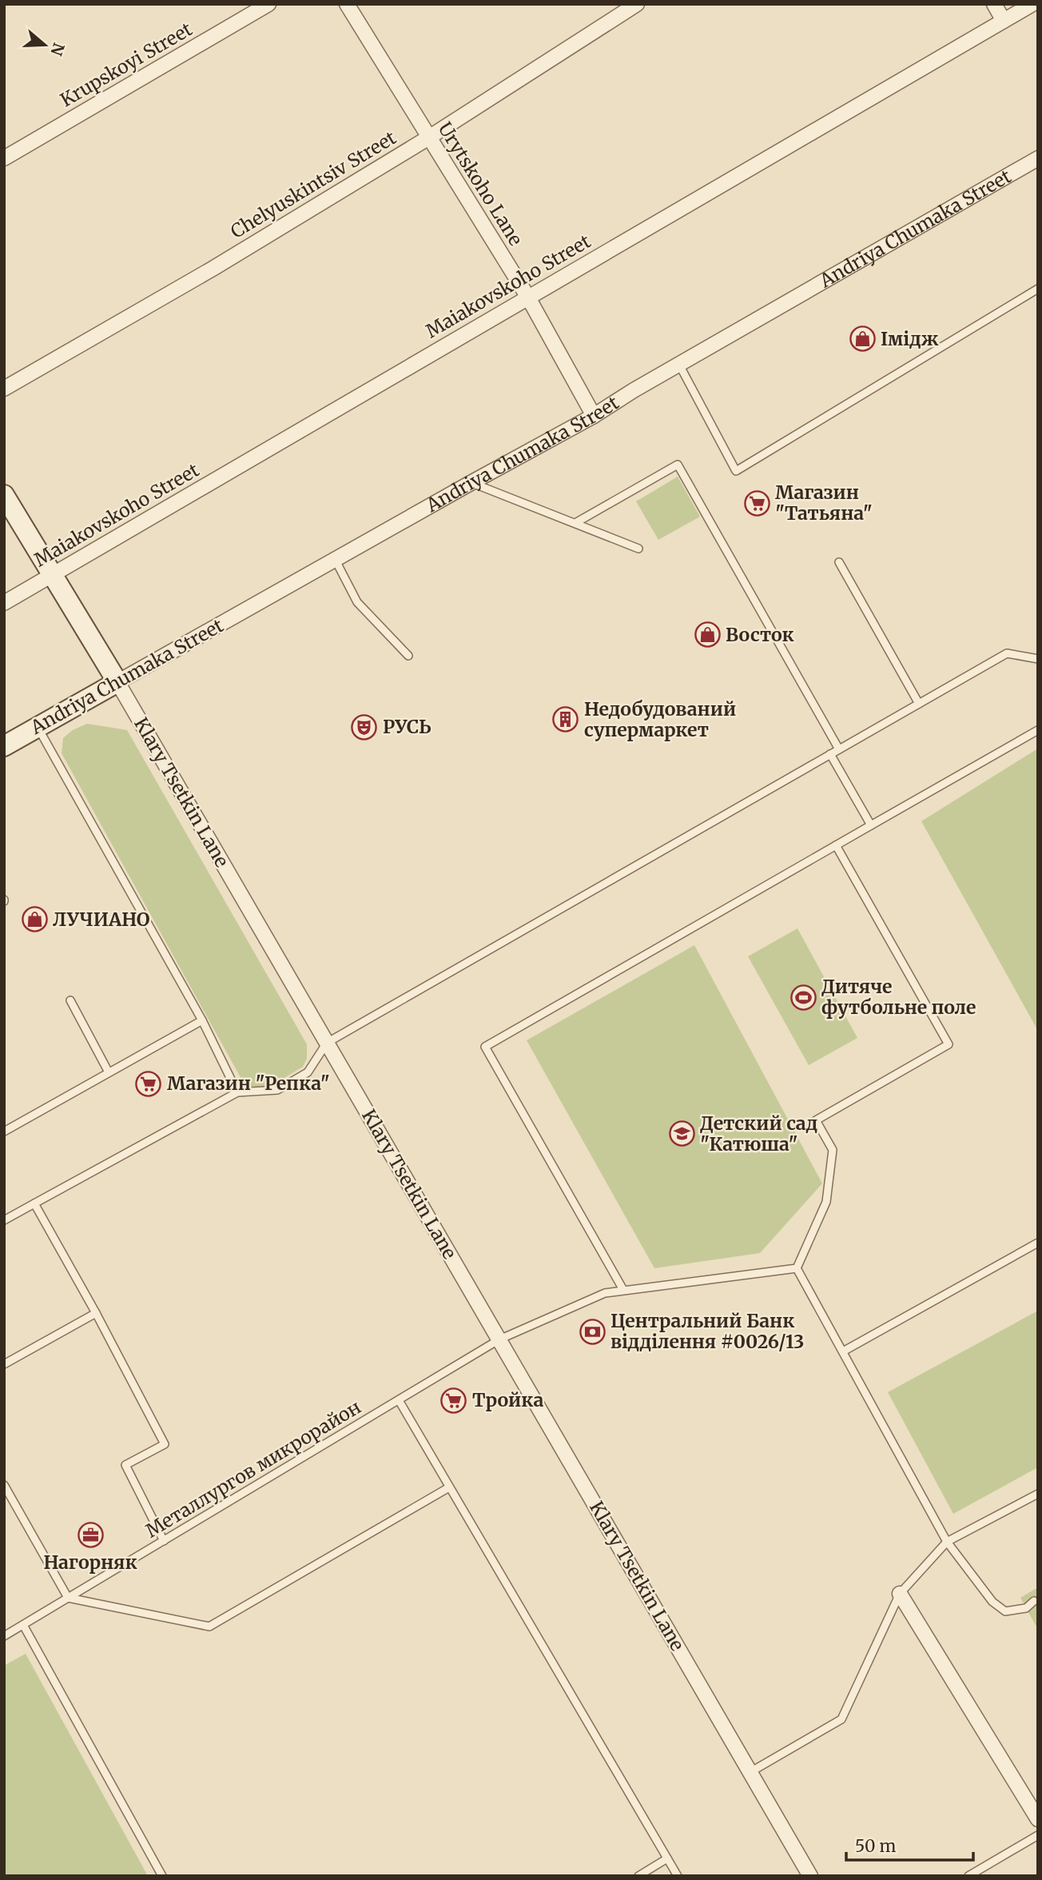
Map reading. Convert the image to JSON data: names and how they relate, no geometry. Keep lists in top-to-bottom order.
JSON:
{
  "streets": {
    "street": [
      "Krupskoyi Street",
      "Urytskoho Lane",
      "Chelyuskintsiv Street",
      "Andriya Chumaka Street",
      "Maiakovskoho Street",
      "Klary Tsetkin Lane"
    ],
    "lane": ["Металлургов микрорайон"]
  },
  "crossings": [
    ["Urytskoho Lane", "Chelyuskintsiv Street"],
    ["Urytskoho Lane", "Andriya Chumaka Street"],
    ["Urytskoho Lane", "Maiakovskoho Street"],
    ["Andriya Chumaka Street", "Klary Tsetkin Lane"],
    ["Maiakovskoho Street", "Klary Tsetkin Lane"],
    ["Klary Tsetkin Lane", "Металлургов микрорайон"]
  ],
  "places": {
    "shop": ["Імідж", "Восток", "ЛУЧИАНО"],
    "supermarket": ["Магазин \"Татьяна\"", "Магазин \"Репка\"", "Тройка"],
    "building": ["Недобудований супермаркет"],
    "theatre": ["РУСЬ"],
    "sports": ["Дитяче футбольне поле"],
    "school or university": ["Детский сад \"Катюша\""],
    "bank": ["Центральний Банк відділення #0026/13"],
    "office": ["Нагорняк"]
  },
  "scale_bar": "50 m",
  "north": "right"
}
